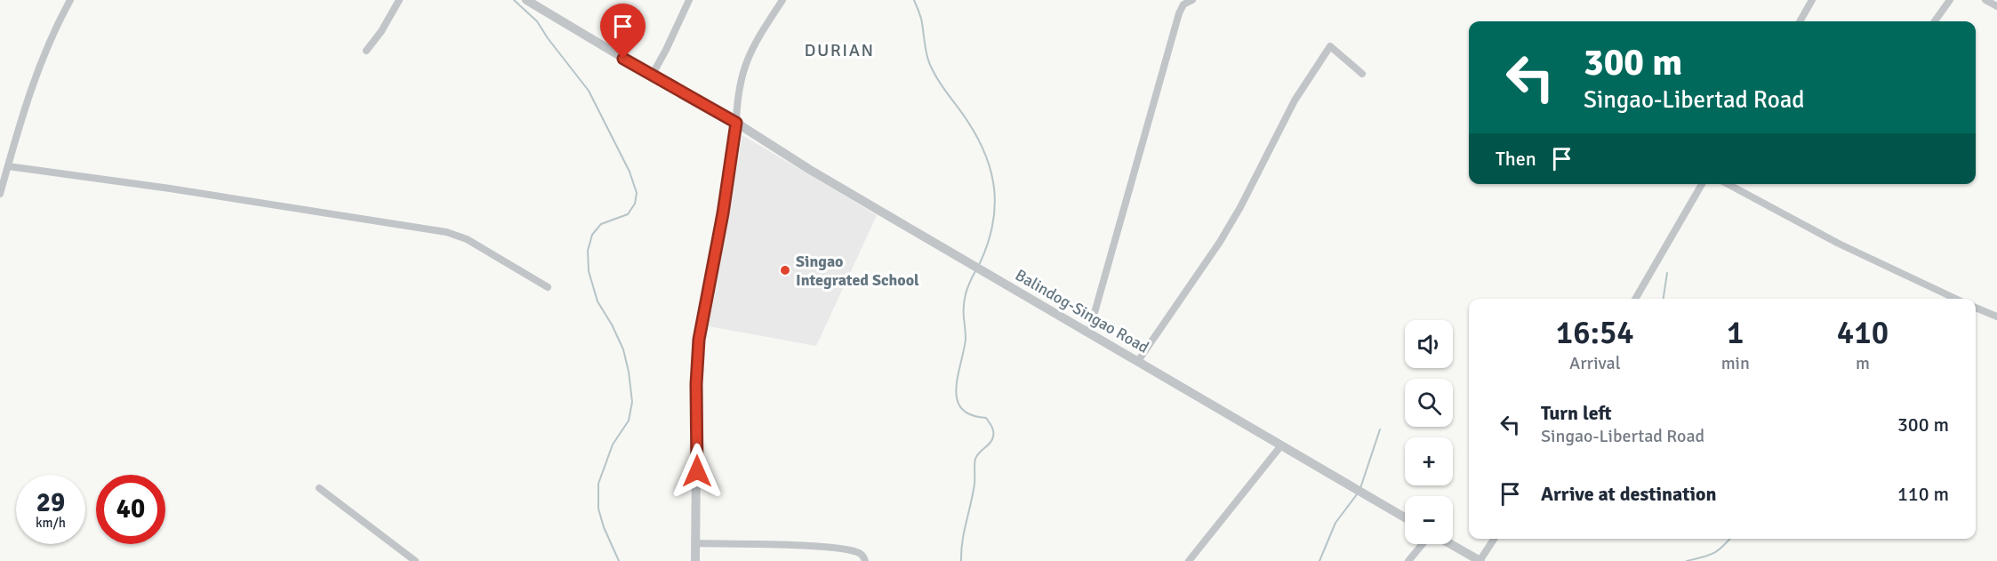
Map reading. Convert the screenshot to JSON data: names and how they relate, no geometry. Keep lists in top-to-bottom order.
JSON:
{
  "streets": {
    "street": ["Balindog-Singao Road"]
  },
  "districts": ["DURIAN"],
  "places": ["Singao Integrated School"],
  "page": {
    "turn": ["300 m", "Singao-Libertad Road"],
    "then": "Then",
    "eta": [
      "16:54",
      "Arrival",
      "1",
      "min",
      "410",
      "m"
    ],
    "map_buttons": ["+", "−"],
    "list": [
      {
        "name": "Turn left",
        "note": "Singao-Libertad Road",
        "value": "300 m"
      },
      {
        "name": "Arrive at destination",
        "value": "110 m"
      }
    ],
    "speed": "29 km/h",
    "limit": "40"
  }
}
